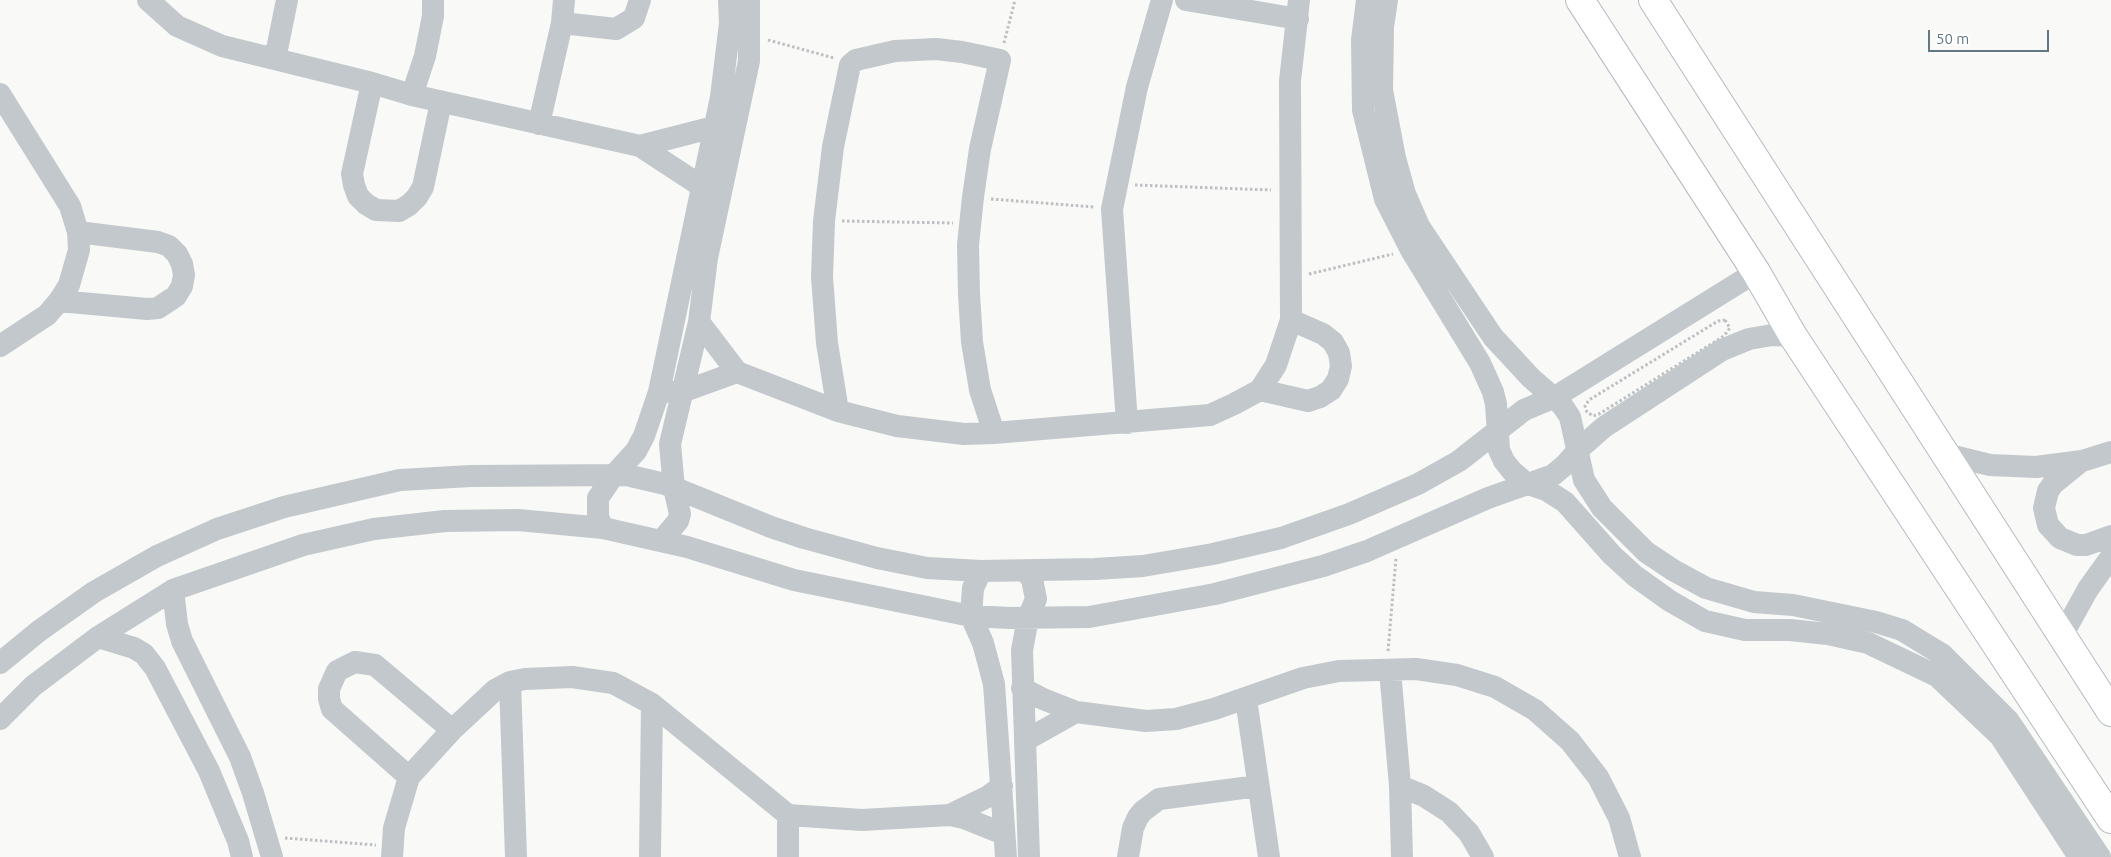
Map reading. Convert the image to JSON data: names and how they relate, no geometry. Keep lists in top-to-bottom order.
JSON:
{
  "scale_bar": "50 m"
}
